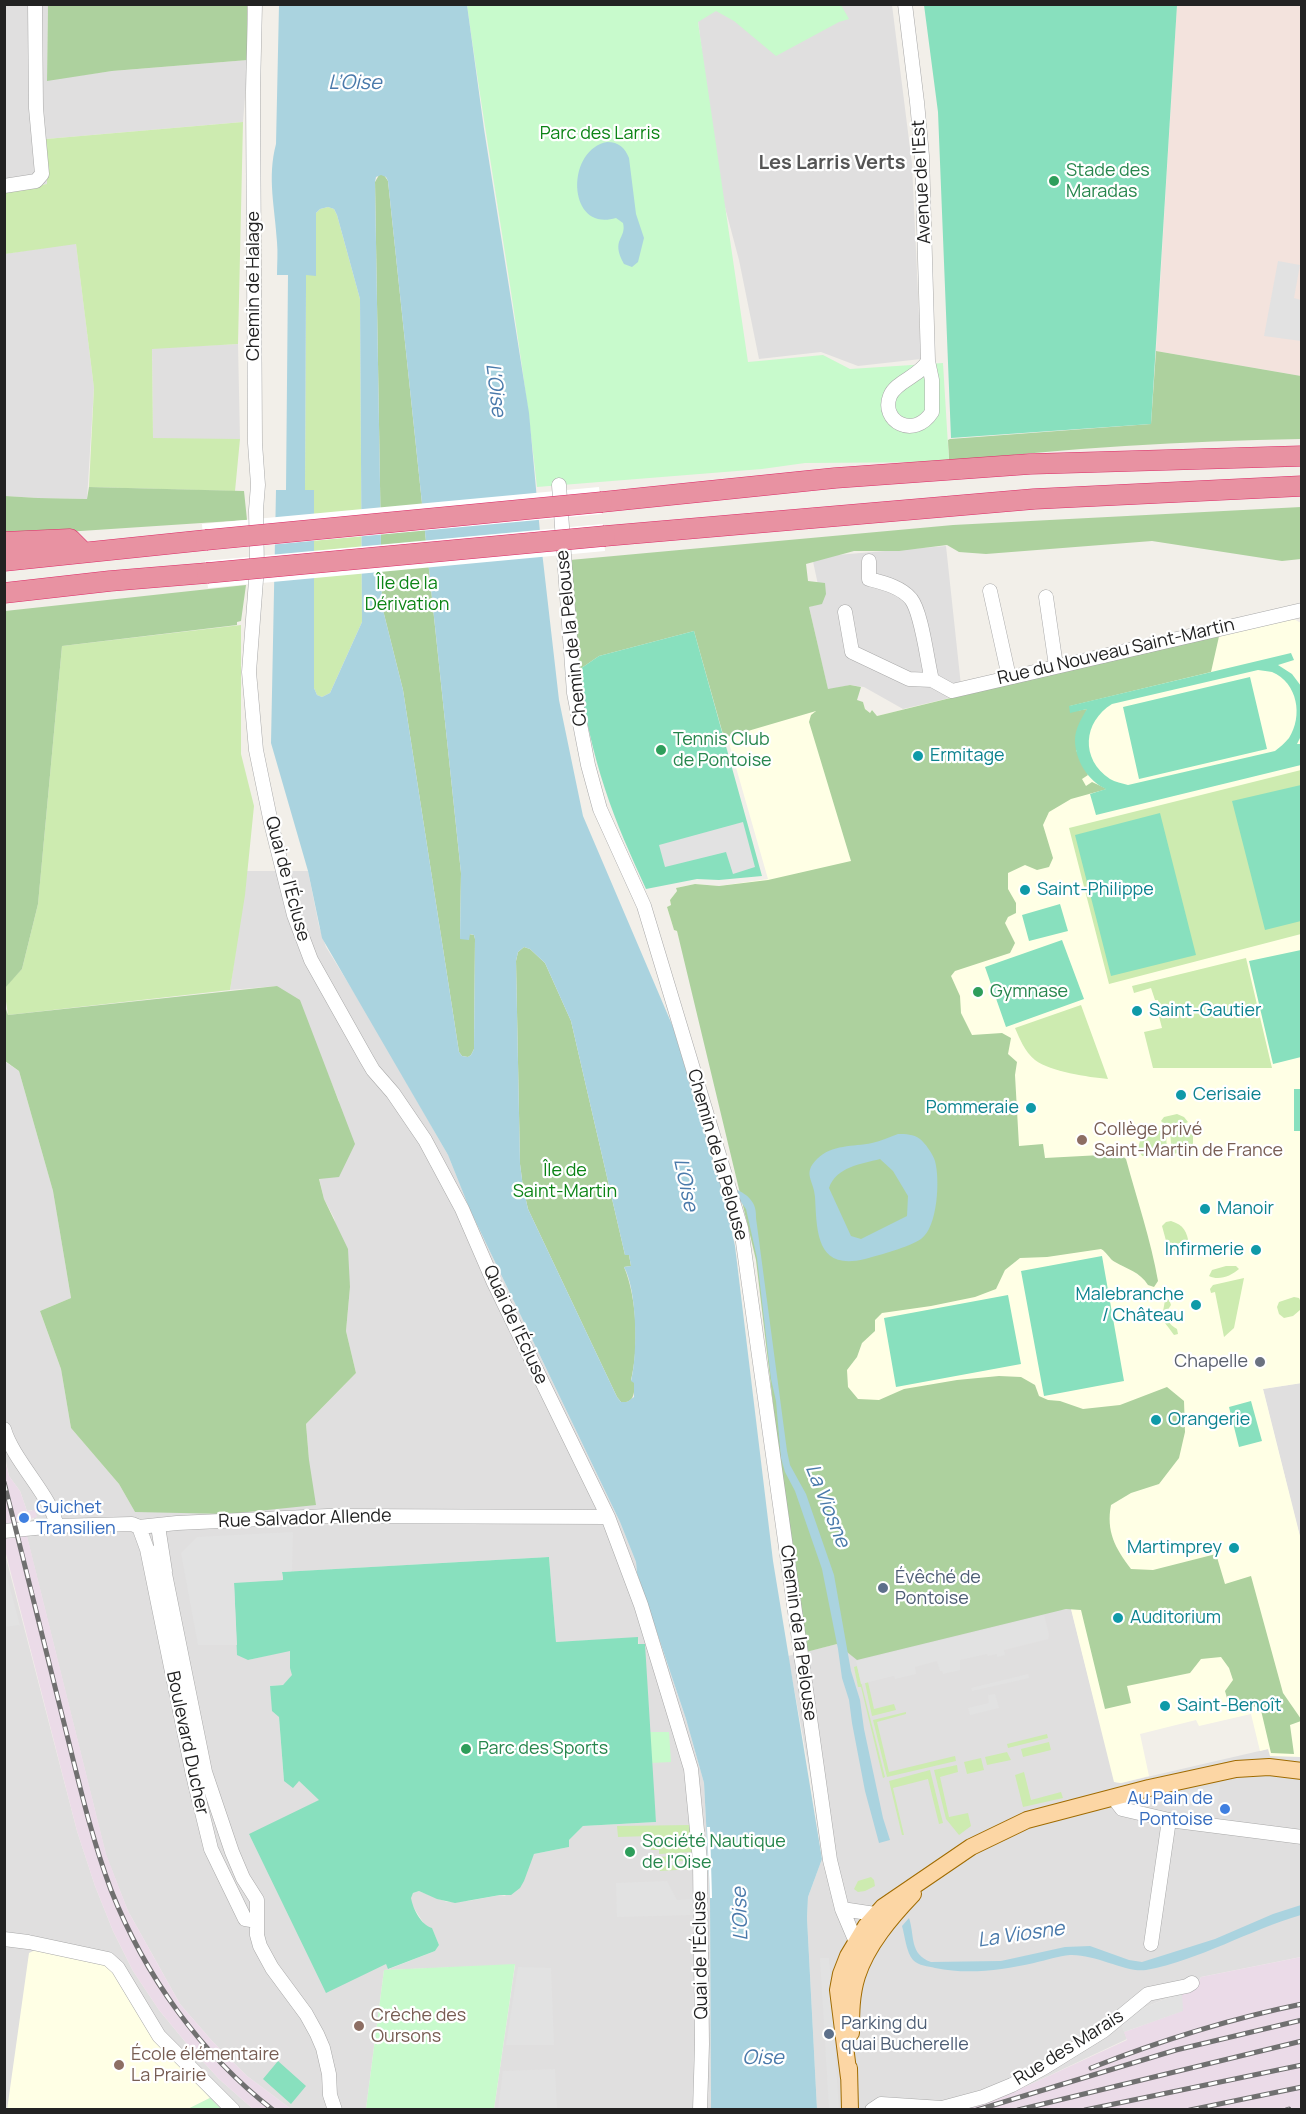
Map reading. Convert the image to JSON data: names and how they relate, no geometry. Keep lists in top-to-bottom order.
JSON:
{
  "streets": {
    "street": [
      "Avenue de l'Est",
      "Chemin de Halage",
      "Chemin de la Pelouse",
      "Rue du Nouveau Saint-Martin",
      "Quai de l'Écluse",
      "Rue Salvador Allende",
      "Boulevard Ducher",
      "Rue des Marais"
    ]
  },
  "crossings": [
    ["Chemin de Halage", "Quai de l'Écluse"],
    ["Quai de l'Écluse", "Rue Salvador Allende"],
    ["Rue Salvador Allende", "Boulevard Ducher"]
  ],
  "districts": ["Les Larris Verts"],
  "water": [
    "L’Oise",
    "L'Oise",
    "La Viosne",
    "Oise"
  ],
  "parks": ["Parc des Larris", "Île de la Dérivation", "Île de Saint-Martin"],
  "places": [
    "Stade des Maradas",
    "Tennis Club de Pontoise",
    "Ermitage",
    "Saint-Philippe",
    "Gymnase",
    "Saint-Gautier",
    "Cerisaie",
    "Pommeraie",
    "Collège privé Saint-Martin de France",
    "Manoir",
    "Infirmerie",
    "Malebranche / Château",
    "Chapelle",
    "Orangerie",
    "Guichet Transilien",
    "Martimprey",
    "Évêché de Pontoise",
    "Auditorium",
    "Saint-Benoît",
    "Parc des Sports",
    "Au Pain de Pontoise",
    "Société Nautique de l'Oise",
    "Crèche des Oursons",
    "Parking du quai Bucherelle",
    "École élémentaire La Prairie"
  ]
}
